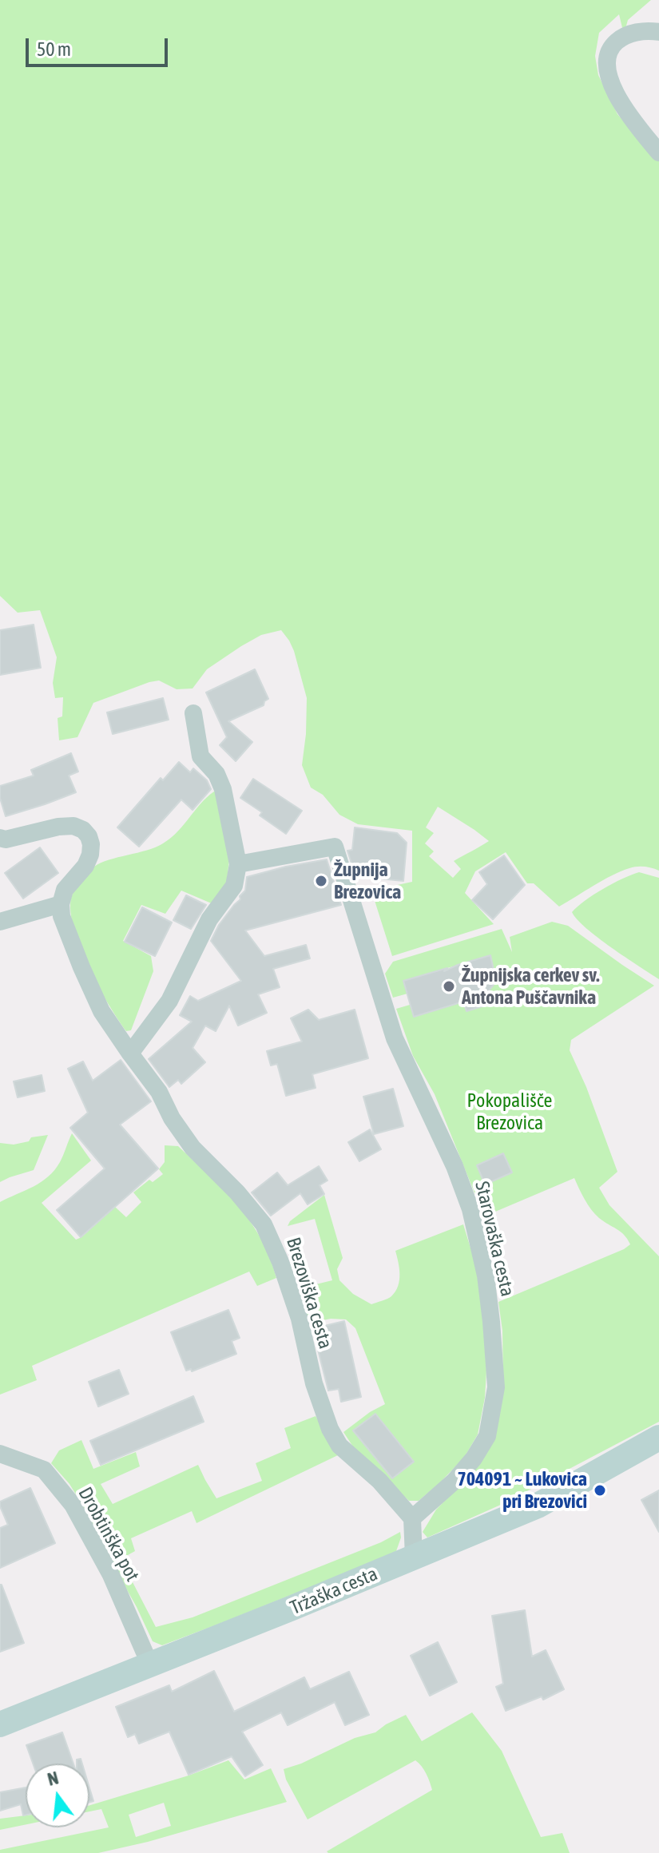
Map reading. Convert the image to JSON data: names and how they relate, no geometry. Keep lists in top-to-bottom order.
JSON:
{
  "streets": {
    "main road": ["Tržaška cesta"],
    "street": ["Starovaška cesta", "Brezoviška cesta", "Drobtinška pot"]
  },
  "crossings": [
    ["Starovaška cesta", "Brezoviška cesta"],
    ["Drobtinška pot", "Tržaška cesta"]
  ],
  "parks": ["Pokopališče Brezovica"],
  "places": ["Župnija Brezovica", "Župnijska cerkev sv. Antona Puščavnika", "704091 ~ Lukovica pri Brezovici"],
  "scale_bar": "50 m",
  "north": "top"
}
